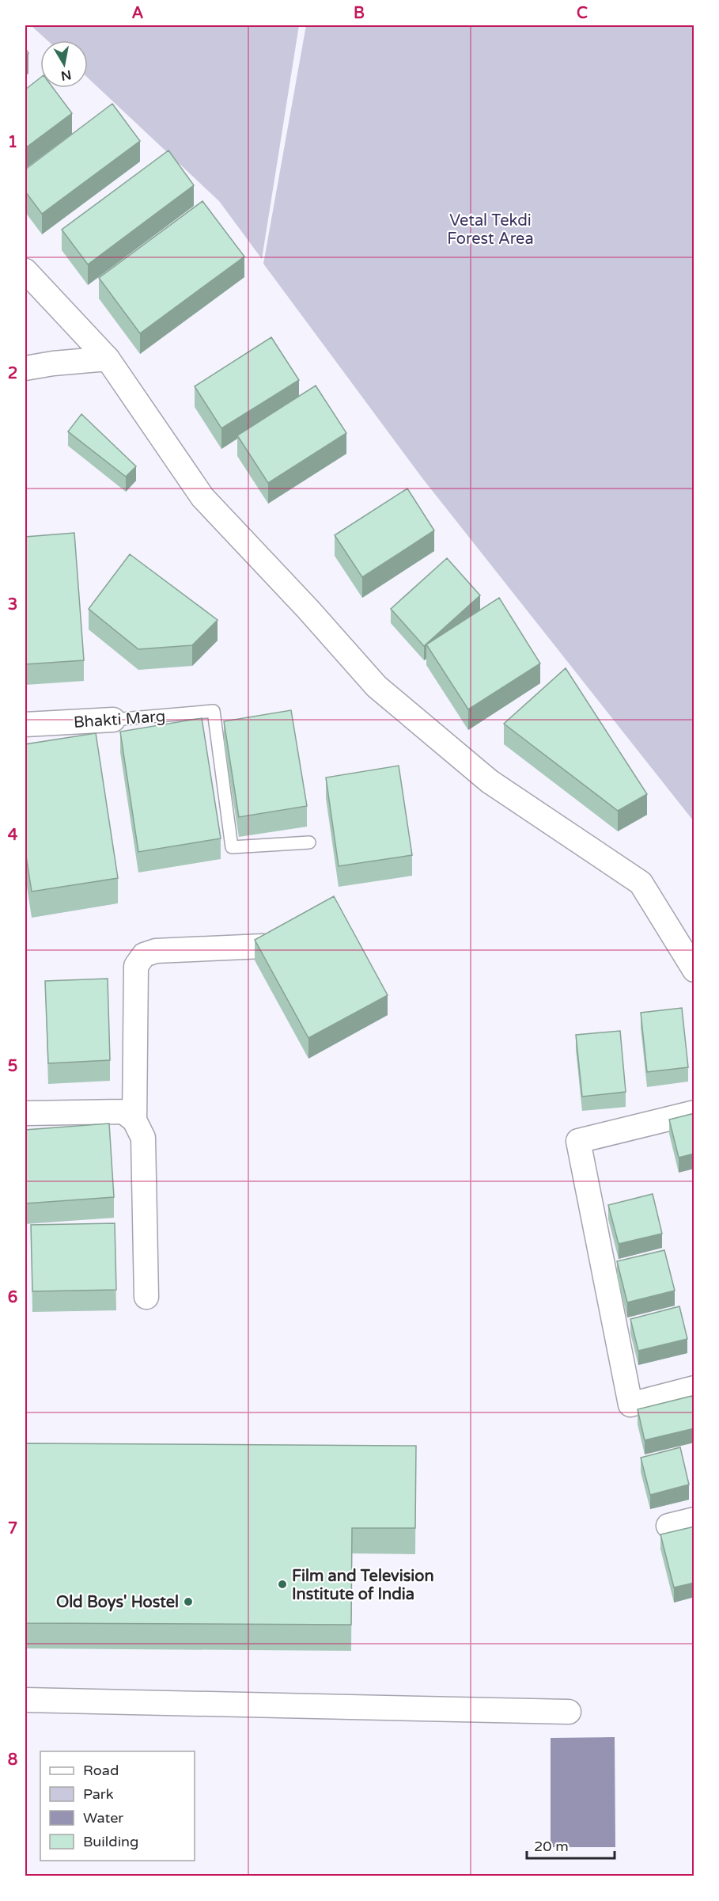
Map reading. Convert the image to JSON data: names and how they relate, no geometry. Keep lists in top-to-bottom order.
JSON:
{
  "streets": {
    "street": ["Bhakti Marg"]
  },
  "parks": ["Vetal Tekdi Forest Area"],
  "places": ["Film and Television Institute of India", "Old Boys' Hostel"],
  "legend": [
    "Road",
    "Park",
    "Water",
    "Building"
  ],
  "scale_bar": "20 m",
  "north": "bottom",
  "grid": {
    "columns": ["A", "B", "C"],
    "rows": [
      "1",
      "2",
      "3",
      "4",
      "5",
      "6",
      "7",
      "8"
    ]
  }
}
